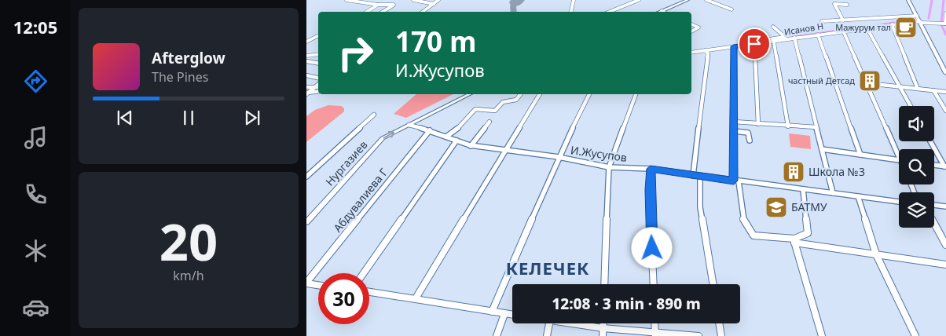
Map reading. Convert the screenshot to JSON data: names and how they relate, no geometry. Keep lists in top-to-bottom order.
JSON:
{
  "streets": {
    "main road": ["Нургазиев"],
    "street": ["Исанов Н", "И.Жусупов", "Абдувалиева Г"]
  },
  "crossings": [
    ["И.Жусупов", "Нургазиев"],
    ["И.Жусупов", "Абдувалиева Г"]
  ],
  "one_way": ["Нургазиев"],
  "districts": ["КЕЛЕЧЕК"],
  "places": {
    "cafe": ["Мажурум тал"],
    "building": ["частный Детсад", "Школа №3"],
    "school or university": ["БАТМУ"]
  },
  "page": {
    "tabs": "12:05",
    "turn": ["170 m", "И.Жусупов"],
    "song": ["Afterglow", "The Pines"],
    "tile": ["20", "km/h"],
    "limit": "30",
    "trip": "12:08 · 3 min · 890 m"
  }
}
